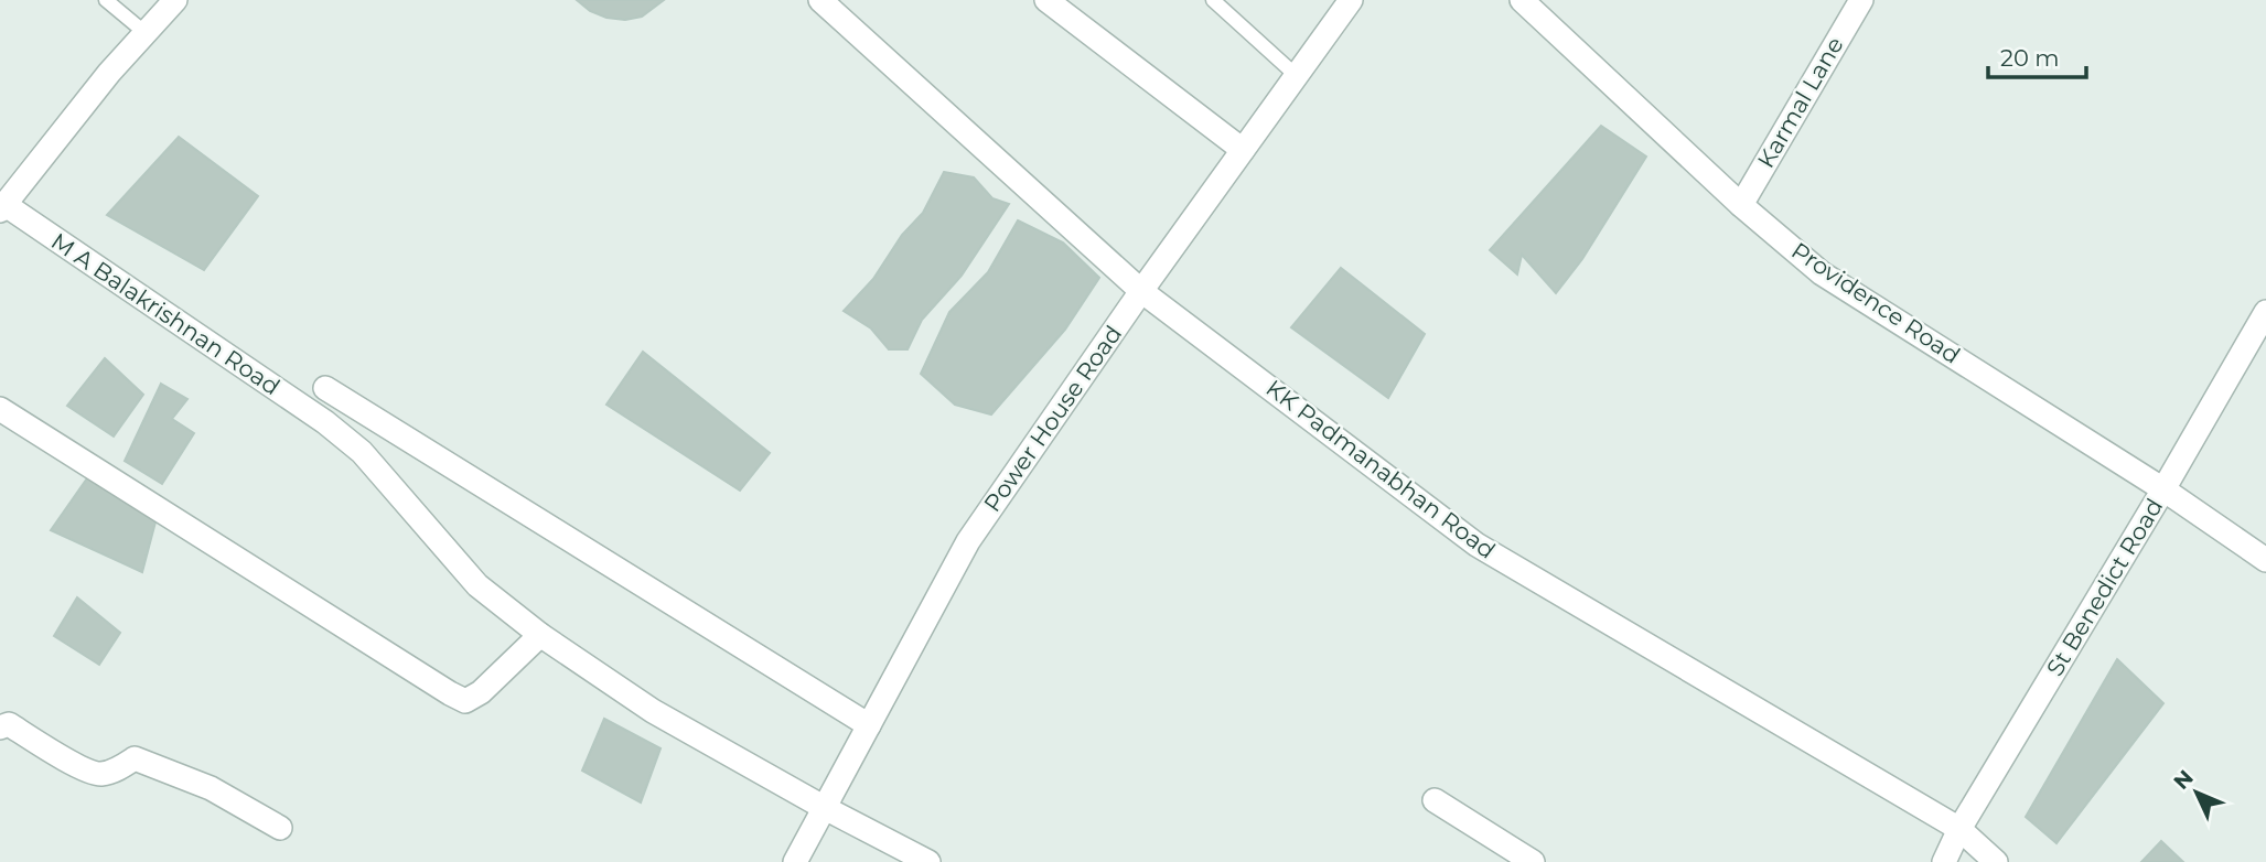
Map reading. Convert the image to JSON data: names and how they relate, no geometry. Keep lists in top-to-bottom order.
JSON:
{
  "streets": {
    "street": [
      "Karmal Lane",
      "Providence Road",
      "M A Balakrishnan Road",
      "Power House Road",
      "KK Padmanabhan Road",
      "St Benedict Road"
    ]
  },
  "crossings": [
    ["Karmal Lane", "Providence Road"],
    ["Providence Road", "St Benedict Road"],
    ["M A Balakrishnan Road", "Power House Road"],
    ["Power House Road", "KK Padmanabhan Road"],
    ["KK Padmanabhan Road", "St Benedict Road"]
  ],
  "scale_bar": "20 m",
  "north": "top left"
}
